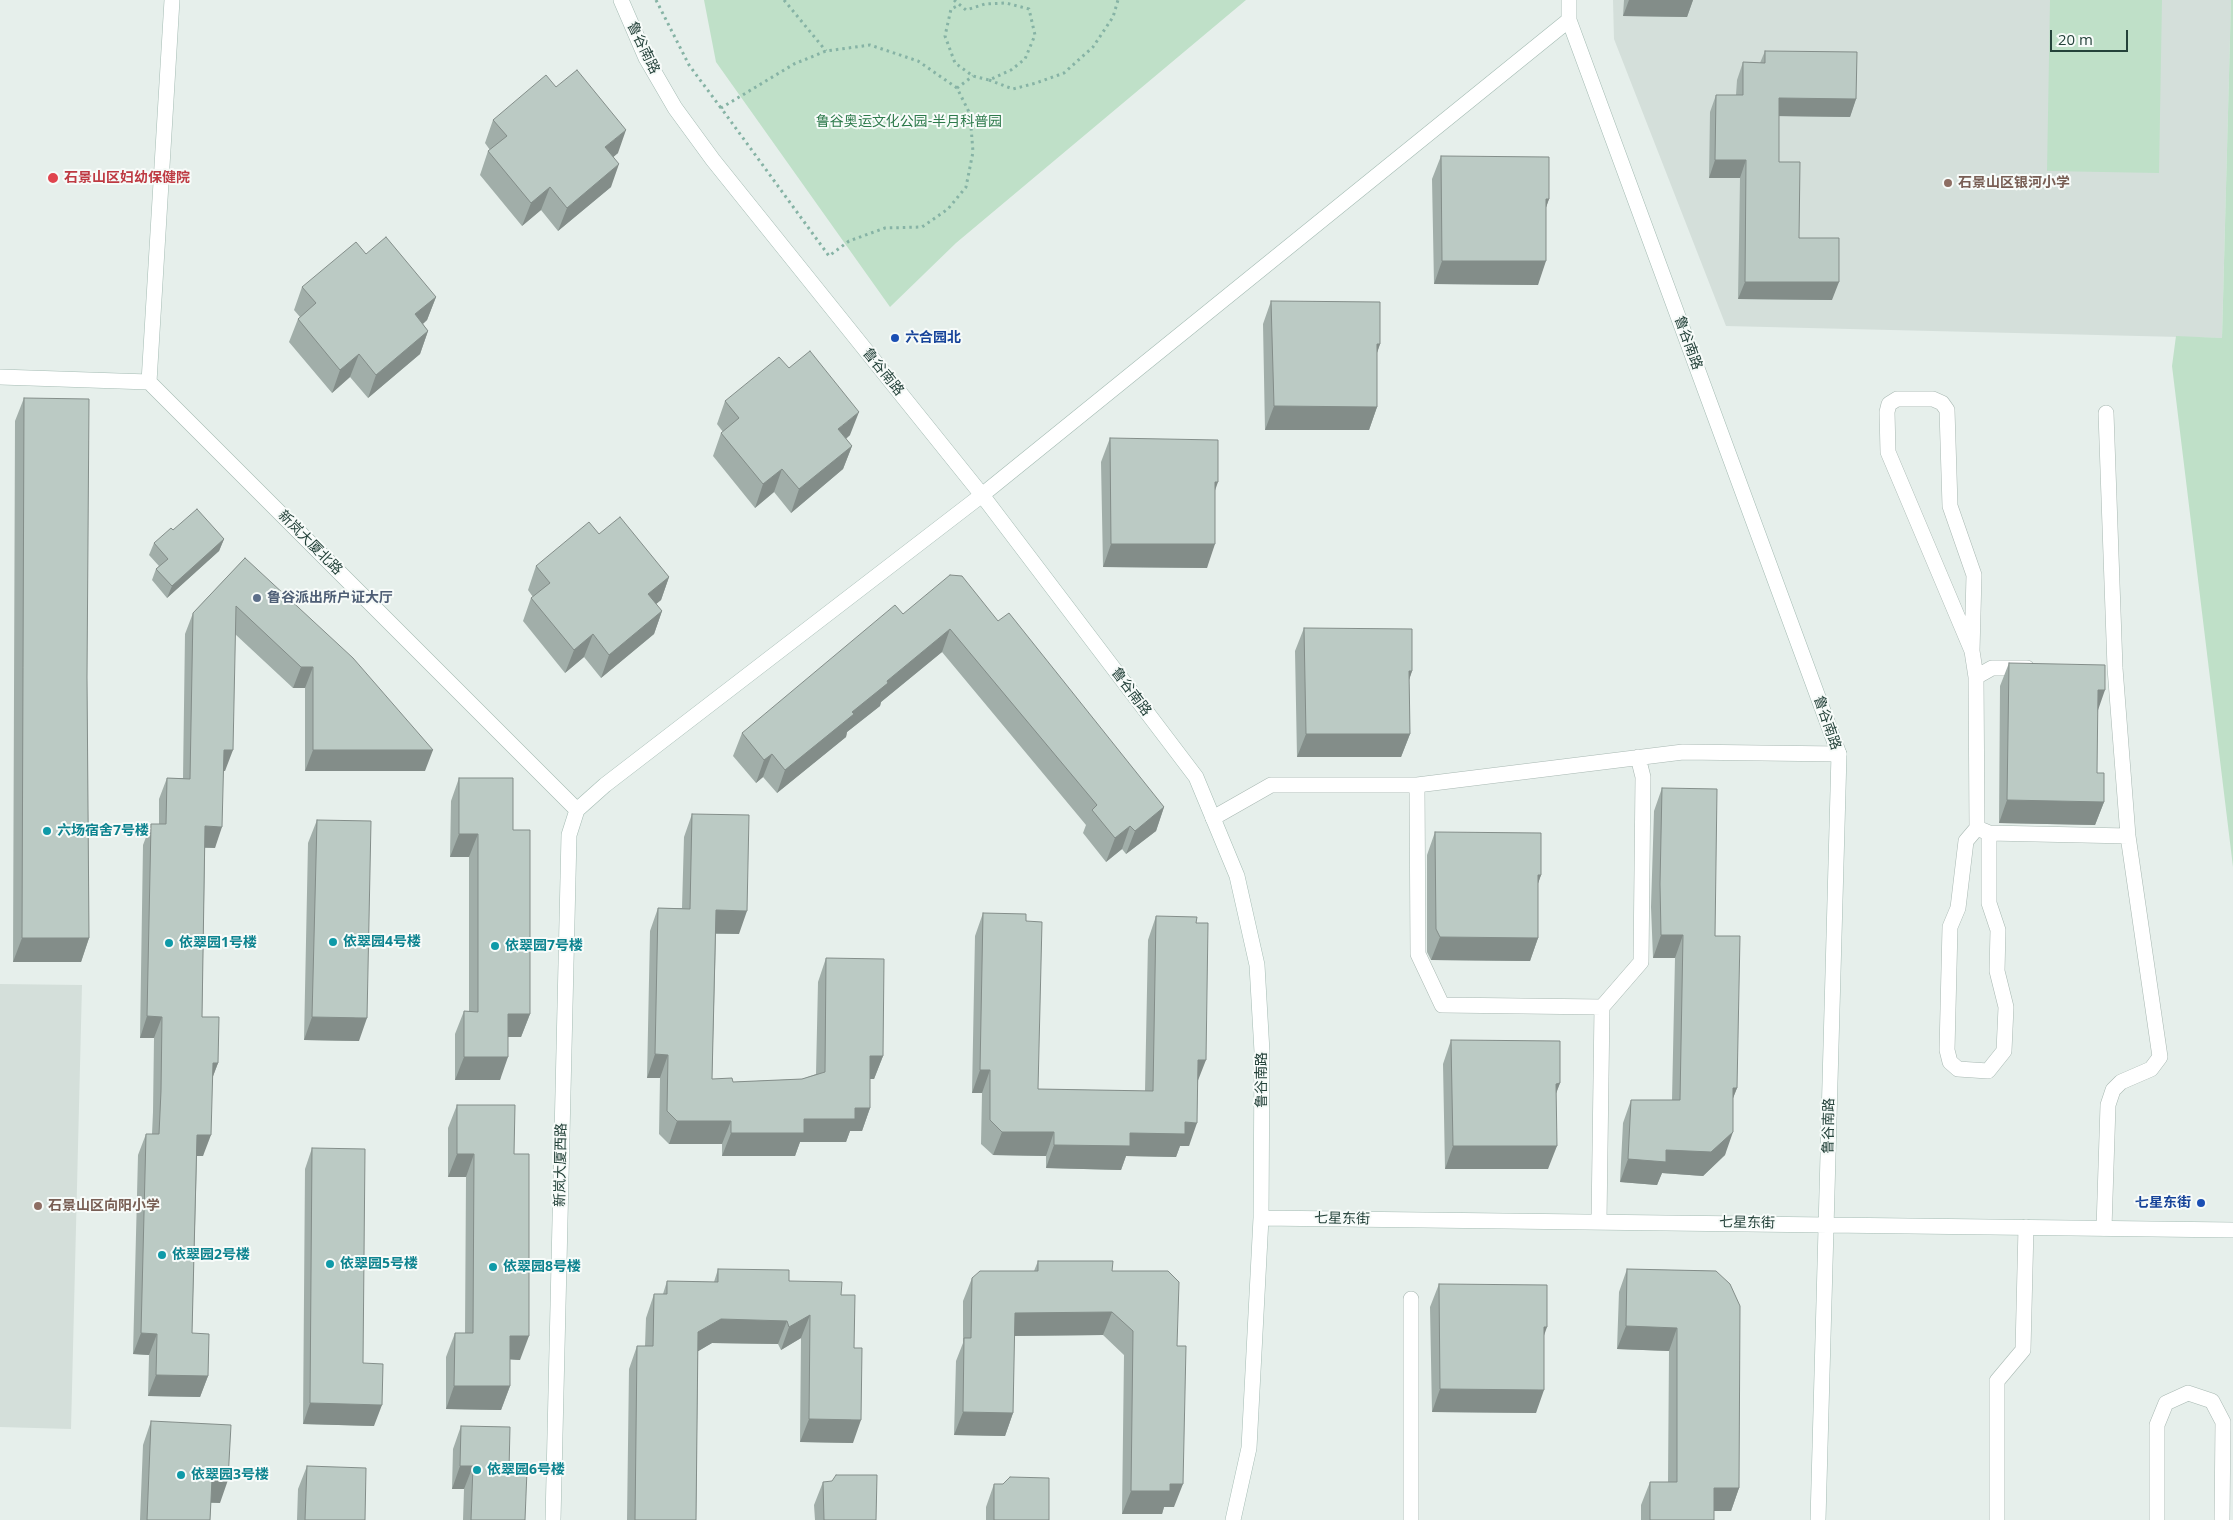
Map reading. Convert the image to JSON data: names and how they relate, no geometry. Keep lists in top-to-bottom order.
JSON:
{
  "streets": {
    "street": [
      "鲁谷南路",
      "新岚大厦北路",
      "新岚大厦西路",
      "七星东街"
    ]
  },
  "crossings": [
    ["鲁谷南路", "七星东街"],
    ["新岚大厦北路", "新岚大厦西路"]
  ],
  "parks": ["鲁谷奥运文化公园-半月科普园"],
  "places": [
    "石景山区妇幼保健院",
    "石景山区银河小学",
    "六合园北",
    "鲁谷派出所户证大厅",
    "六场宿舍7号楼",
    "依翠园4号楼",
    "依翠园1号楼",
    "依翠园7号楼",
    "七星东街",
    "石景山区向阳小学",
    "依翠园2号楼",
    "依翠园5号楼",
    "依翠园8号楼",
    "依翠园6号楼",
    "依翠园3号楼"
  ],
  "scale_bar": "20 m"
}
